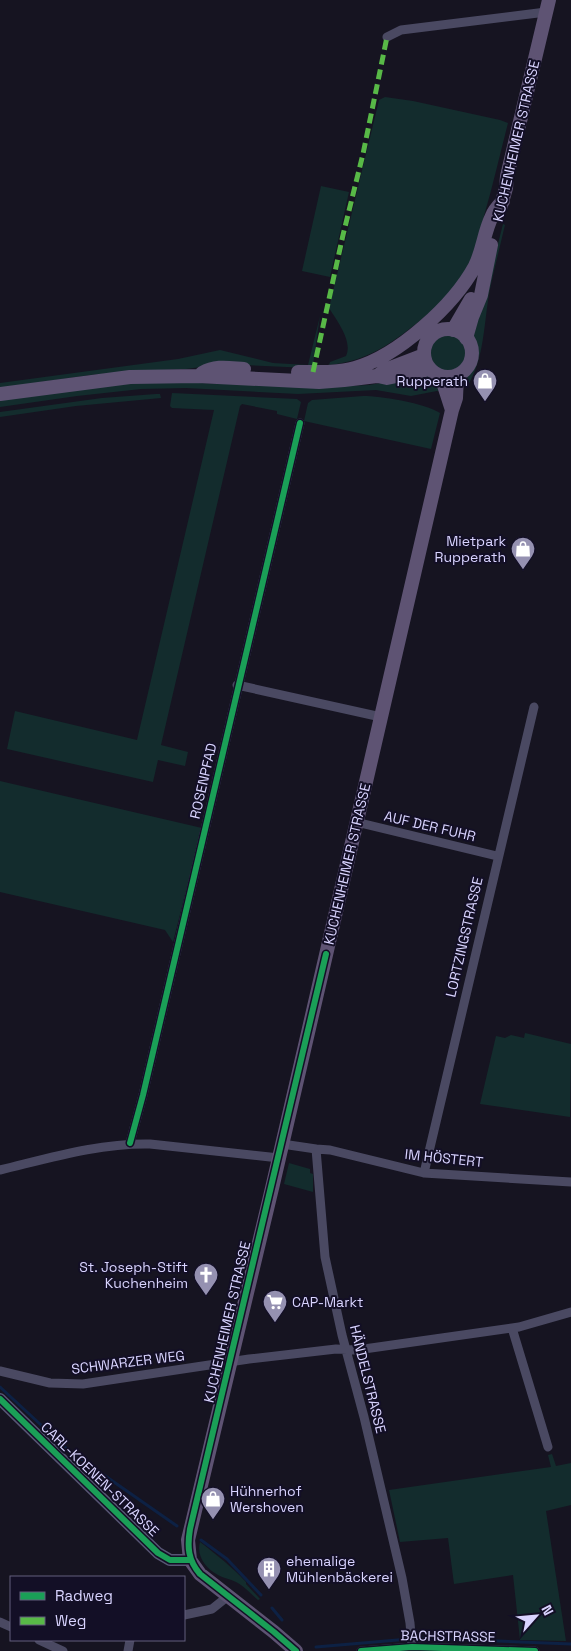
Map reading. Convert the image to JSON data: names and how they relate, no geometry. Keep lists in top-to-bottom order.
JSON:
{
  "streets": {
    "main road": ["KUCHENHEIMER STRASSE"],
    "street": [
      "ROSENPFAD",
      "AUF DER FUHR",
      "LORTZINGSTRASSE",
      "IM HÖSTERT",
      "SCHWARZER WEG",
      "HÄNDELSTRASSE",
      "CARL-KOENEN-STRASSE",
      "BACHSTRASSE"
    ]
  },
  "crossings": [
    ["KUCHENHEIMER STRASSE", "AUF DER FUHR"],
    ["KUCHENHEIMER STRASSE", "SCHWARZER WEG"],
    ["KUCHENHEIMER STRASSE", "CARL-KOENEN-STRASSE"],
    ["AUF DER FUHR", "LORTZINGSTRASSE"],
    ["LORTZINGSTRASSE", "IM HÖSTERT"],
    ["IM HÖSTERT", "HÄNDELSTRASSE"],
    ["SCHWARZER WEG", "HÄNDELSTRASSE"],
    ["HÄNDELSTRASSE", "BACHSTRASSE"]
  ],
  "places": {
    "shop": ["Rupperath", "Mietpark Rupperath", "Hühnerhof Wershoven"],
    "church": ["St. Joseph-Stift Kuchenheim"],
    "supermarket": ["CAP-Markt"],
    "building": ["ehemalige Mühlenbäckerei"]
  },
  "legend": ["Radweg", "Weg"],
  "north": "top right"
}
